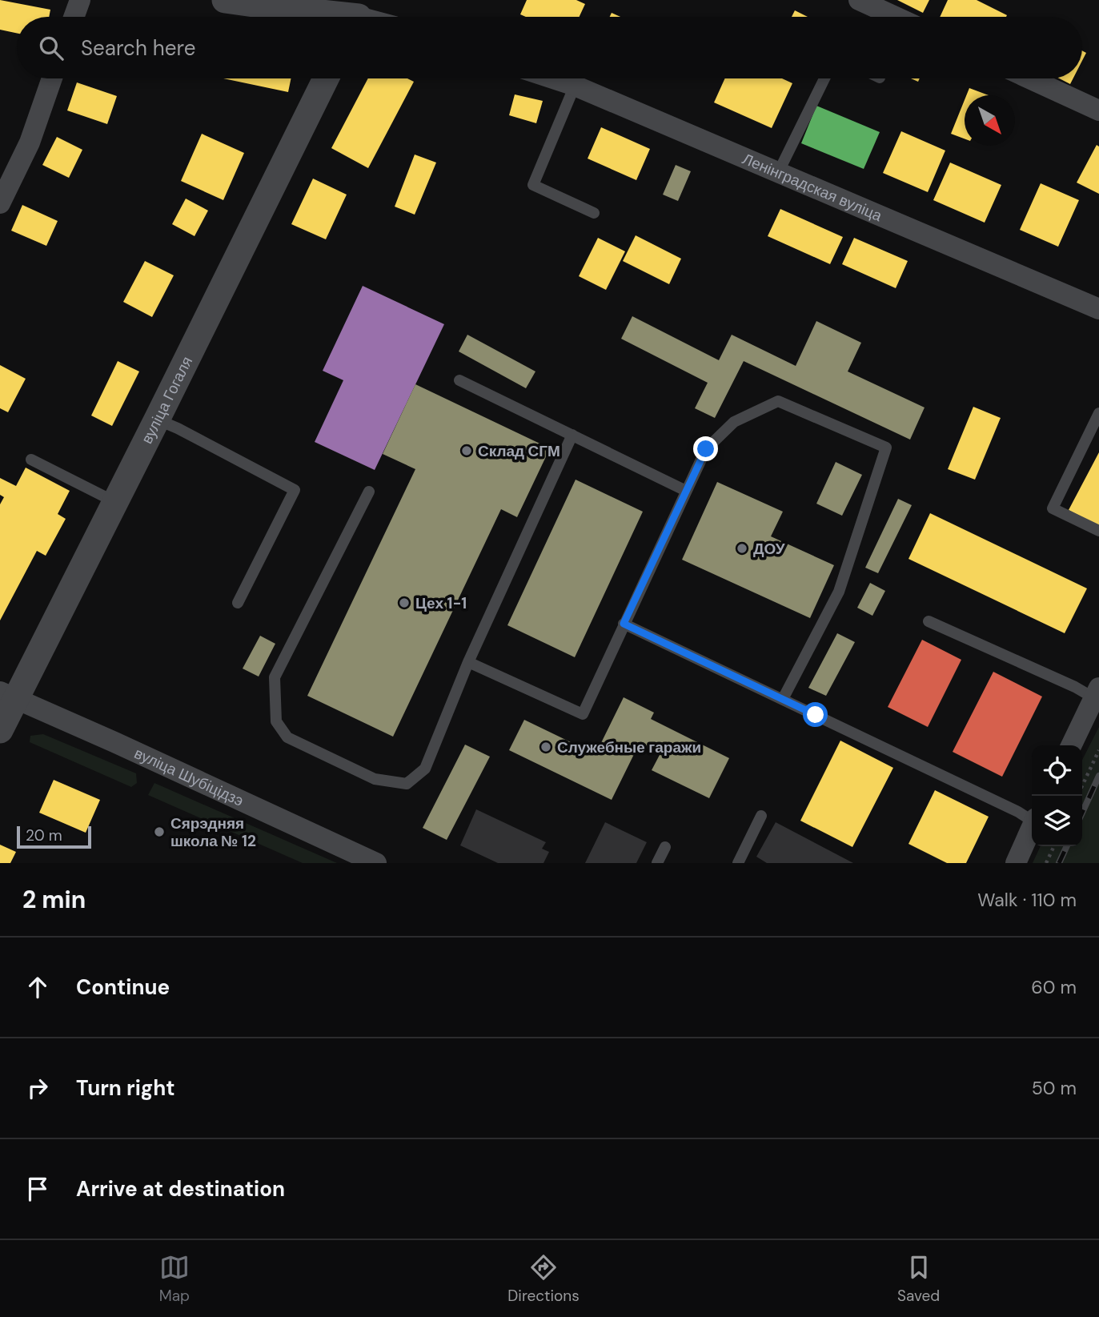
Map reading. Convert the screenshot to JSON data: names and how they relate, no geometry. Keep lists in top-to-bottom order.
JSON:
{
  "streets": {
    "street": ["Ленінградская вуліца", "вуліца Гогаля", "вуліца Шубіцідзэ"]
  },
  "crossings": [
    ["вуліца Гогаля", "вуліца Шубіцідзэ"]
  ],
  "places": [
    "Склад СГМ",
    "ДОУ",
    "Цех 1-1",
    "Служебные гаражи",
    "Сярэдняя школа № 12"
  ],
  "scale_bar": "20 m",
  "north": "bottom right",
  "page": {
    "search": "Search here",
    "scale": "20 m",
    "heading": ["2 min", "Walk · 110 m"],
    "list": [
      ["Continue", "60 m"],
      ["Turn right", "50 m"],
      "Arrive at destination"
    ],
    "nav": ["Map", "Directions", "Saved"]
  }
}
